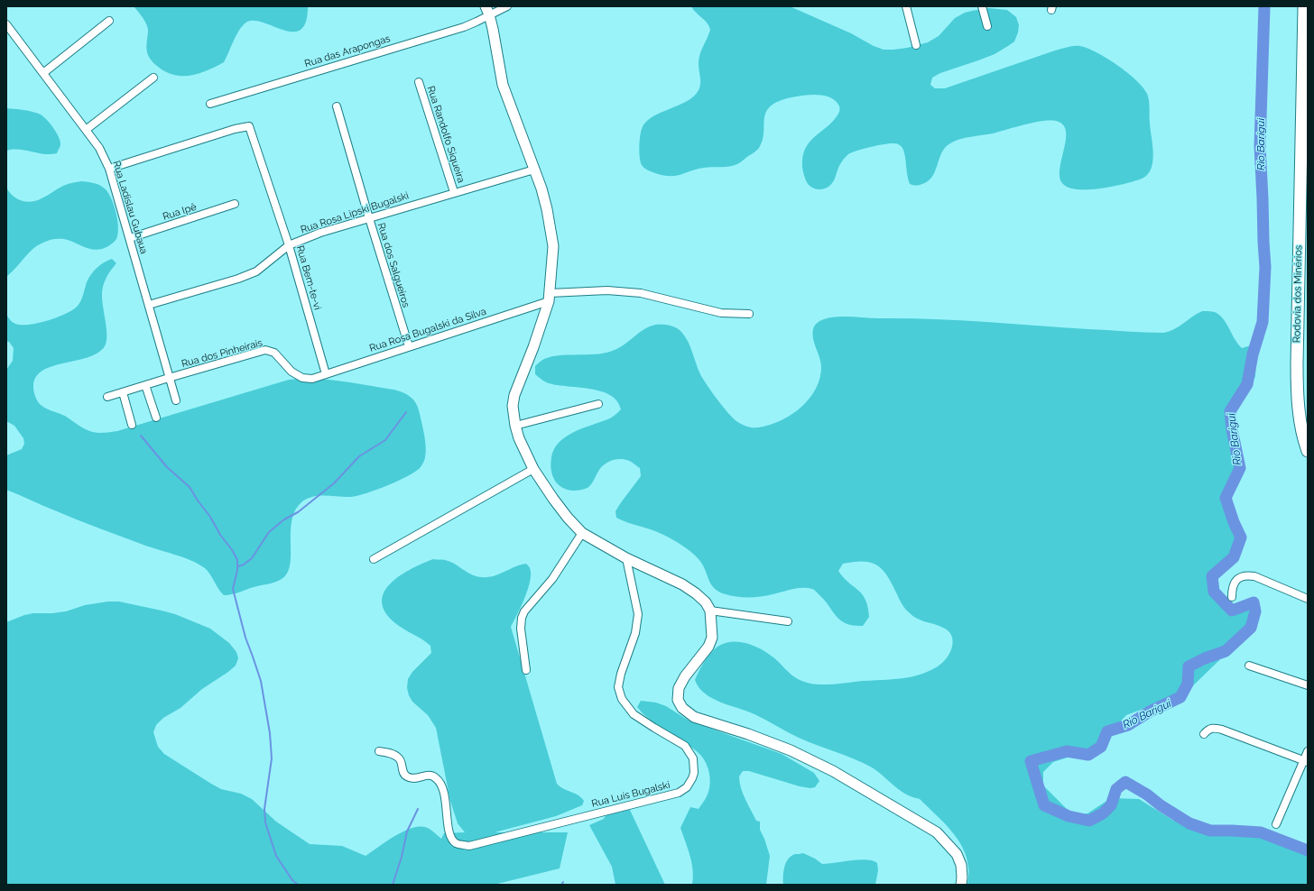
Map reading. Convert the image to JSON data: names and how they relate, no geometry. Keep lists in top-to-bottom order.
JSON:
{
  "streets": {
    "main road": ["Rodovia dos Minérios"],
    "street": [
      "Rua das Arapongas",
      "Rua Randolfo Siqueira",
      "Rua Ladislau Gubaua",
      "Rua Ipê",
      "Rua Rosa Lipski Bugalski",
      "Rua dos Salgueiros",
      "Rua Bem-te-vi",
      "Rua Rosa Bugalski da Silva",
      "Rua dos Pinheirais",
      "Rua Luís Bugalski"
    ]
  },
  "crossings": [
    ["Rua Randolfo Siqueira", "Rua Rosa Lipski Bugalski"],
    ["Rua Ladislau Gubaua", "Rua Ipê"],
    ["Rua Ladislau Gubaua", "Rua Rosa Lipski Bugalski"],
    ["Rua Ladislau Gubaua", "Rua Bem-te-vi"],
    ["Rua Ladislau Gubaua", "Rua dos Pinheirais"],
    ["Rua Rosa Lipski Bugalski", "Rua dos Salgueiros"],
    ["Rua Rosa Lipski Bugalski", "Rua Bem-te-vi"],
    ["Rua dos Salgueiros", "Rua Rosa Bugalski da Silva"],
    ["Rua Bem-te-vi", "Rua Rosa Bugalski da Silva"],
    ["Rua Rosa Bugalski da Silva", "Rua dos Pinheirais"]
  ],
  "water": ["Rio Barigui"]
}
